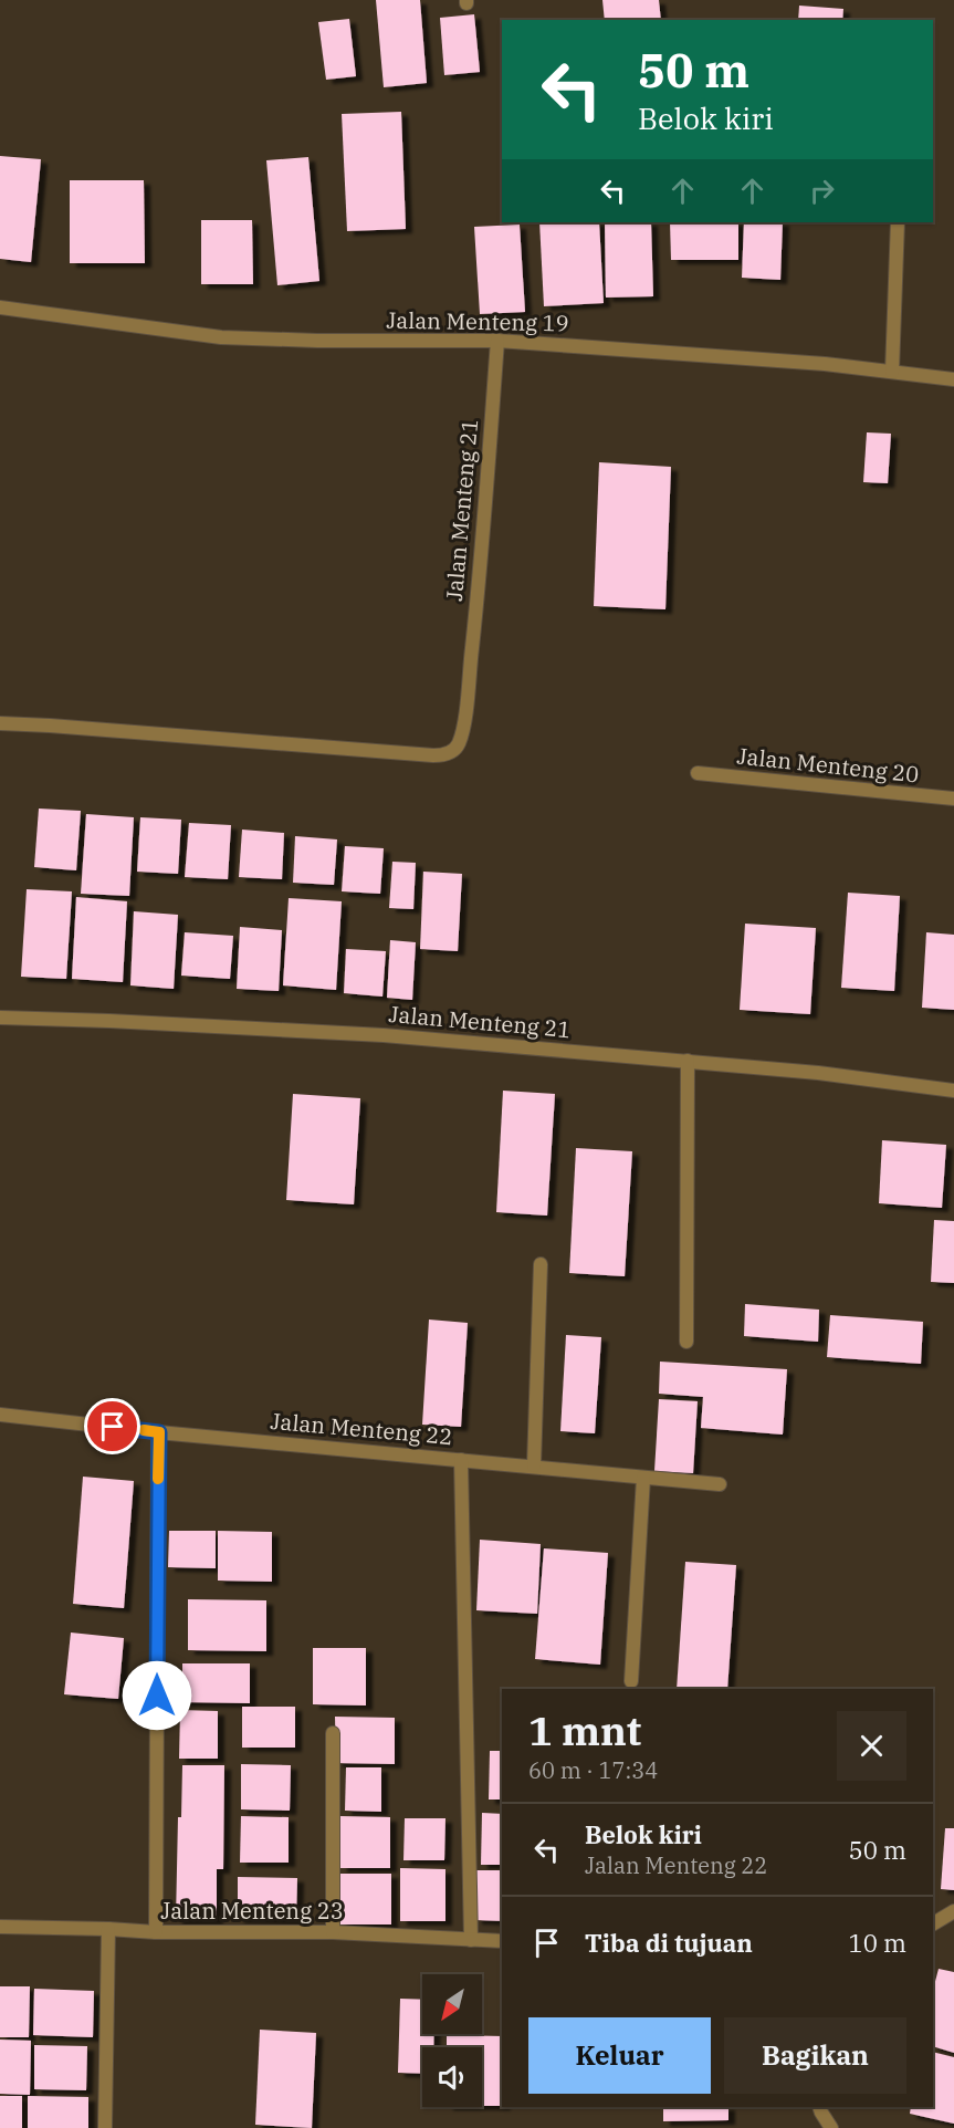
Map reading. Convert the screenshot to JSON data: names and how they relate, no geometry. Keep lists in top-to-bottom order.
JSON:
{
  "streets": {
    "street": [
      "Jalan Menteng 19",
      "Jalan Menteng 21",
      "Jalan Menteng 20",
      "Jalan Menteng 22",
      "Jalan Menteng 23"
    ]
  },
  "crossings": [
    ["Jalan Menteng 19", "Jalan Menteng 21"]
  ],
  "north": "bottom left",
  "page": {
    "turn": ["50 m", "Belok kiri"],
    "heading": ["1 mnt", "60 m · 17:34"],
    "list": [
      {
        "name": "Belok kiri",
        "note": "Jalan Menteng 22",
        "value": "50 m"
      },
      {
        "name": "Tiba di tujuan",
        "value": "10 m"
      }
    ],
    "buttons": ["Keluar", "Bagikan"]
  }
}
